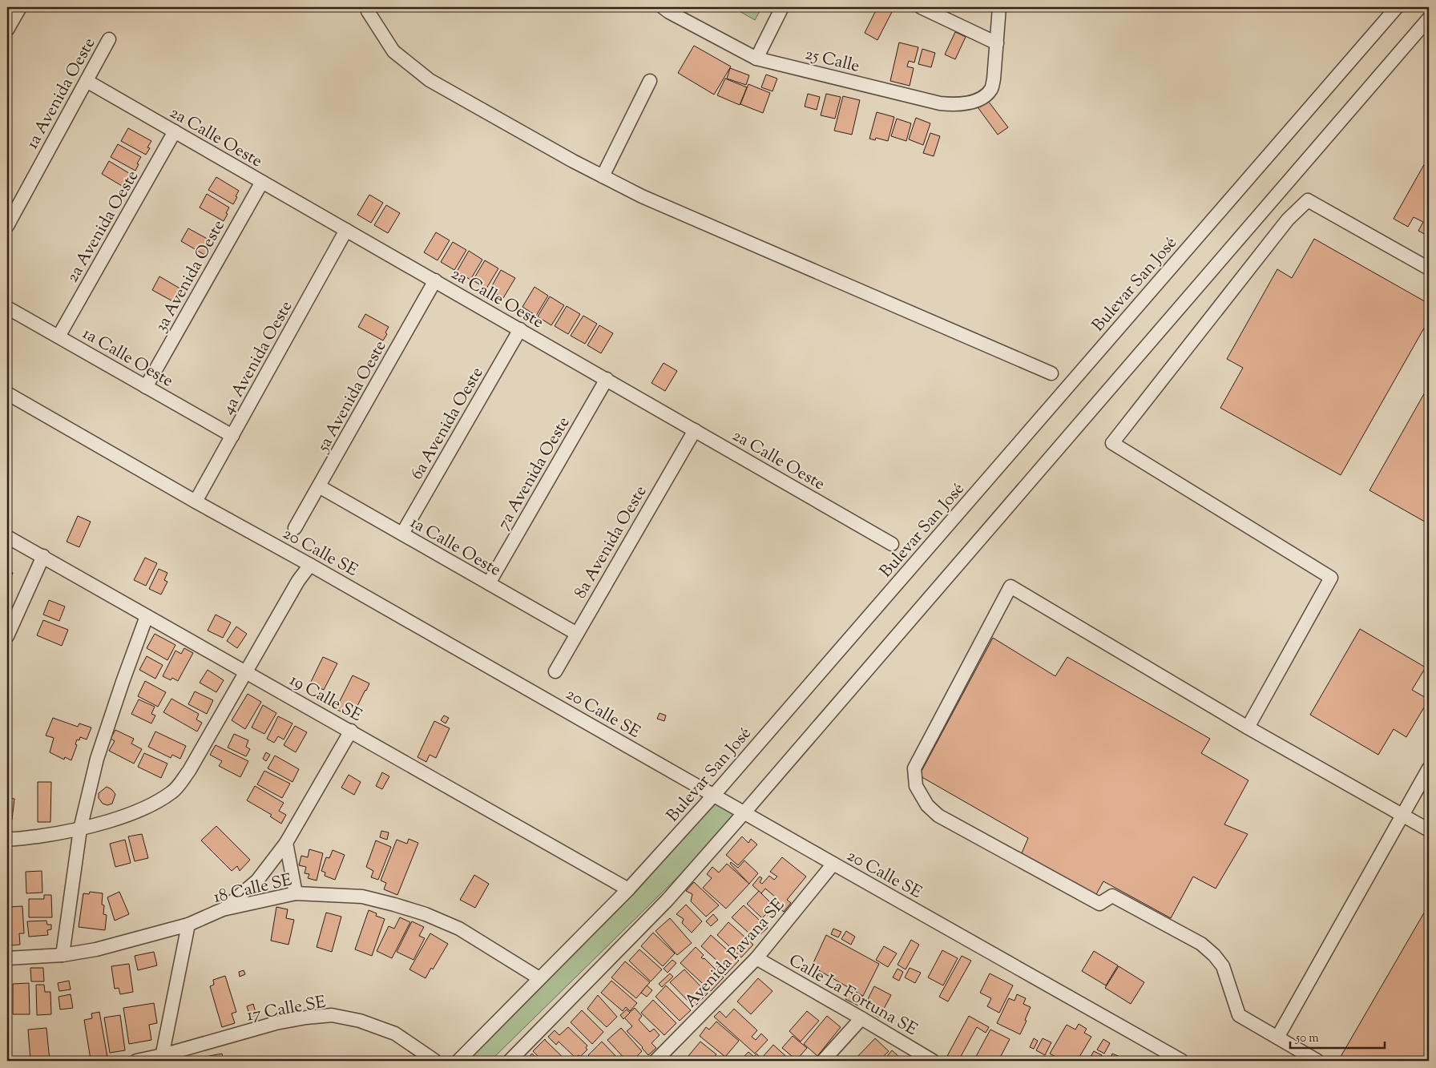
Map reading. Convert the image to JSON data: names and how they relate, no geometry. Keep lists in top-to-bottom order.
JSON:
{
  "streets": {
    "street": [
      "25 Calle",
      "1a Avenida Oeste",
      "2a Calle Oeste",
      "2a Avenida Oeste",
      "3a Avenida Oeste",
      "Bulevar San José",
      "1a Calle Oeste",
      "4a Avenida Oeste",
      "5a Avenida Oeste",
      "6a Avenida Oeste",
      "7a Avenida Oeste",
      "8a Avenida Oeste",
      "20 Calle SE",
      "19 Calle SE",
      "18 Calle SE",
      "Avenida Pavana SE",
      "Calle La Fortuna SE",
      "17 Calle SE"
    ]
  },
  "crossings": [
    ["1a Avenida Oeste", "2a Calle Oeste"],
    ["2a Calle Oeste", "2a Avenida Oeste"],
    ["2a Calle Oeste", "3a Avenida Oeste"],
    ["2a Calle Oeste", "4a Avenida Oeste"],
    ["2a Calle Oeste", "5a Avenida Oeste"],
    ["2a Calle Oeste", "6a Avenida Oeste"],
    ["2a Calle Oeste", "7a Avenida Oeste"],
    ["2a Calle Oeste", "8a Avenida Oeste"],
    ["2a Avenida Oeste", "1a Calle Oeste"],
    ["3a Avenida Oeste", "1a Calle Oeste"],
    ["Bulevar San José", "20 Calle SE"],
    ["Bulevar San José", "19 Calle SE"],
    ["Bulevar San José", "18 Calle SE"],
    ["1a Calle Oeste", "4a Avenida Oeste"],
    ["1a Calle Oeste", "5a Avenida Oeste"],
    ["1a Calle Oeste", "6a Avenida Oeste"],
    ["1a Calle Oeste", "7a Avenida Oeste"],
    ["1a Calle Oeste", "8a Avenida Oeste"],
    ["4a Avenida Oeste", "20 Calle SE"],
    ["20 Calle SE", "Avenida Pavana SE"],
    ["Avenida Pavana SE", "Calle La Fortuna SE"]
  ],
  "scale_bar": "50 m"
}
